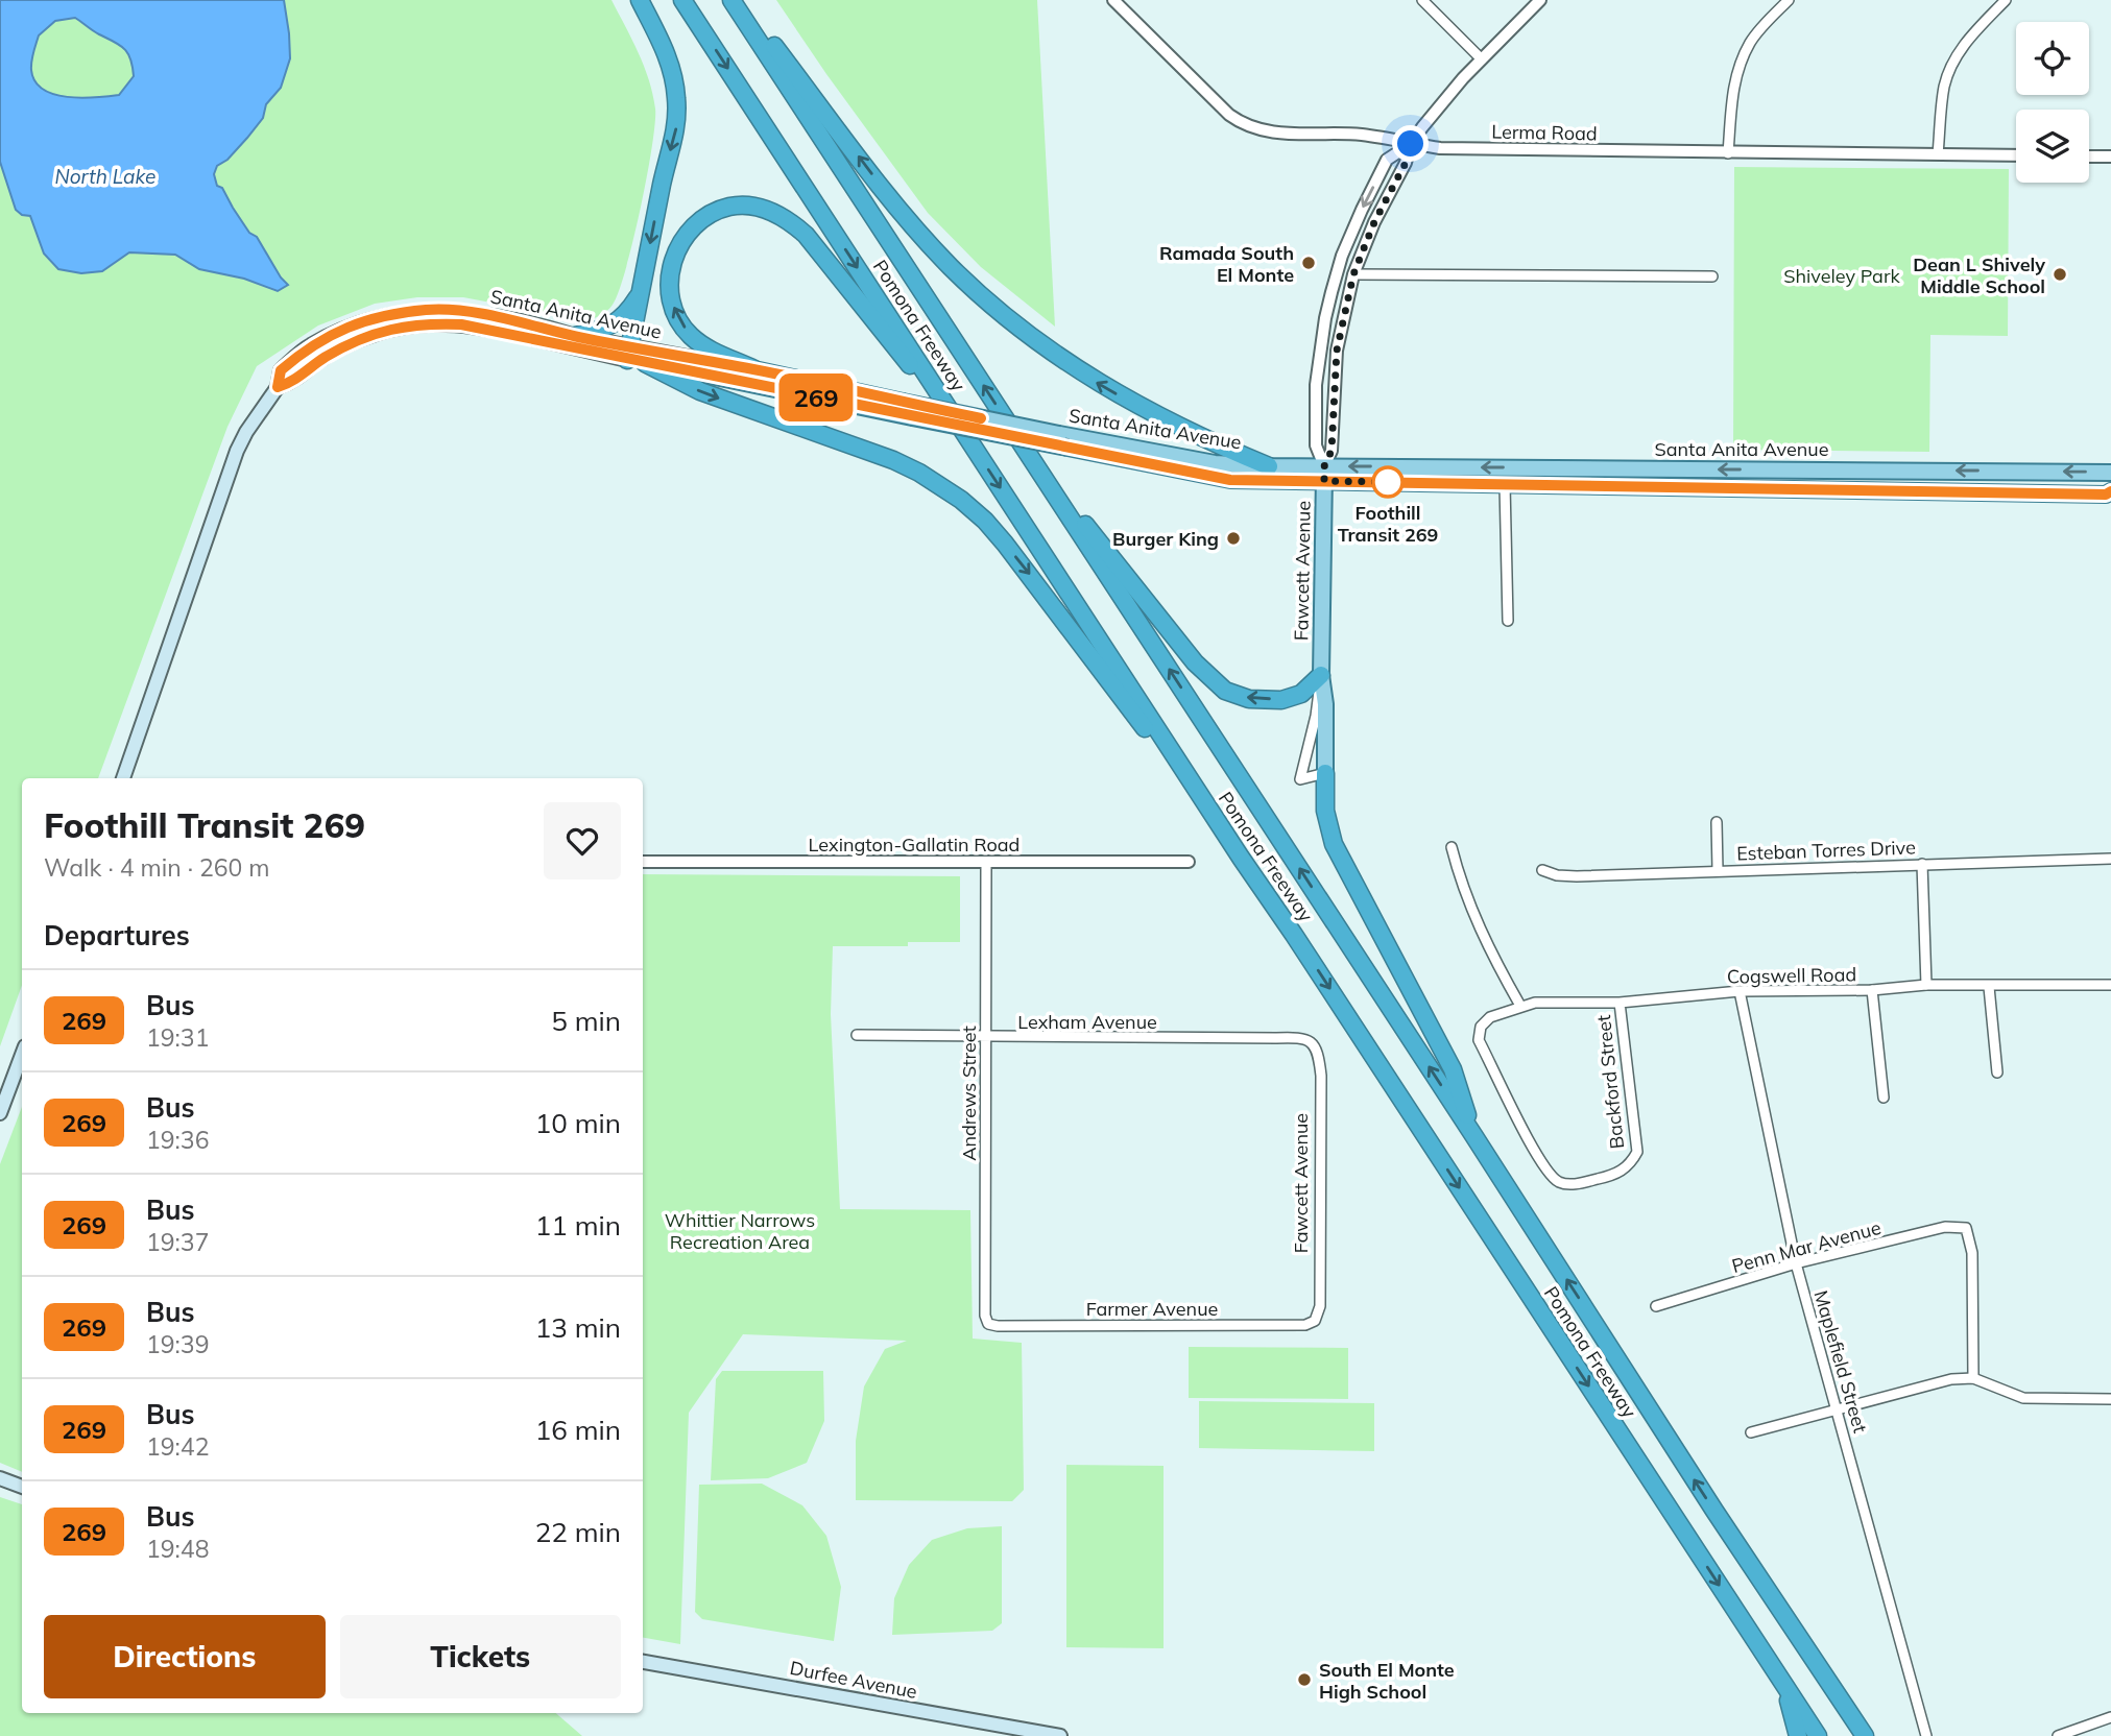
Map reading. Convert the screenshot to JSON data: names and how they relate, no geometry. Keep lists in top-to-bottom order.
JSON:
{
  "streets": {
    "highway": ["Pomona Freeway"],
    "main road": ["Santa Anita Avenue", "Fawcett Avenue", "Durfee Avenue"],
    "street": [
      "Lerma Road",
      "Lexington-Gallatin Road",
      "Esteban Torres Drive",
      "Cogswell Road",
      "Lexham Avenue",
      "Backford Street",
      "Andrews Street",
      "Penn Mar Avenue",
      "Farmer Avenue",
      "Maplefield Street"
    ]
  },
  "crossings": [
    ["Santa Anita Avenue", "Fawcett Avenue"],
    ["Fawcett Avenue", "Lexham Avenue"],
    ["Fawcett Avenue", "Farmer Avenue"],
    ["Lexington-Gallatin Road", "Andrews Street"],
    ["Cogswell Road", "Backford Street"],
    ["Cogswell Road", "Maplefield Street"],
    ["Lexham Avenue", "Andrews Street"],
    ["Andrews Street", "Farmer Avenue"],
    ["Penn Mar Avenue", "Maplefield Street"]
  ],
  "water": ["North Lake"],
  "parks": ["Shiveley Park", "Whittier Narrows Recreation Area"],
  "places": [
    "Ramada South El Monte",
    "Dean L Shively Middle School",
    "Foothill Transit 269",
    "Burger King",
    "South El Monte High School"
  ],
  "lines": ["bus line 269"],
  "page": {
    "on_map": "269",
    "heading": [
      ["Foothill Transit 269", "Walk · 4 min · 260 m"],
      "Departures"
    ],
    "list": [
      {
        "mark": "269",
        "name": "Bus",
        "note": "19:31",
        "value": "5 min"
      },
      {
        "mark": "269",
        "name": "Bus",
        "note": "19:36",
        "value": "10 min"
      },
      {
        "mark": "269",
        "name": "Bus",
        "note": "19:37",
        "value": "11 min"
      },
      {
        "mark": "269",
        "name": "Bus",
        "note": "19:39",
        "value": "13 min"
      },
      {
        "mark": "269",
        "name": "Bus",
        "note": "19:42",
        "value": "16 min"
      },
      {
        "mark": "269",
        "name": "Bus",
        "note": "19:48",
        "value": "22 min"
      }
    ],
    "buttons": ["Directions", "Tickets"]
  }
}
